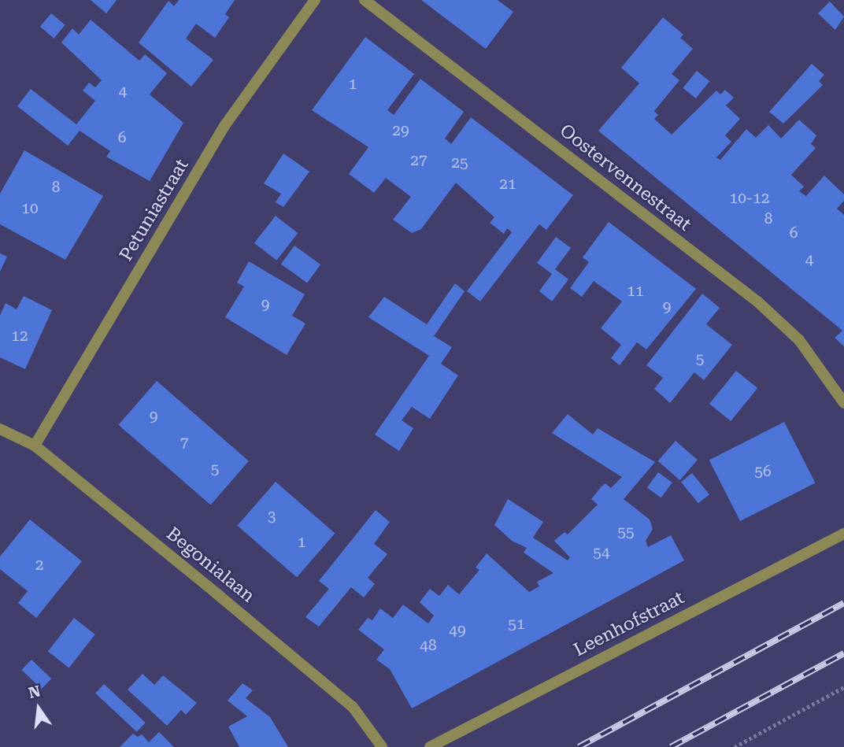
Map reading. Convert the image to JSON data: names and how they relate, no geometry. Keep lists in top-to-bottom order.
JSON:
{
  "streets": {
    "street": [
      "Oostervennestraat",
      "Petuniastraat",
      "Begonialaan",
      "Leenhofstraat"
    ]
  },
  "crossings": [
    ["Petuniastraat", "Begonialaan"]
  ],
  "house_numbers": [
    "1",
    "4",
    "29",
    "6",
    "27",
    "25",
    "21",
    "8",
    "10-12",
    "10",
    "8",
    "6",
    "4",
    "11",
    "9",
    "9",
    "12",
    "5",
    "9",
    "7",
    "5",
    "56",
    "3",
    "55",
    "1",
    "54",
    "2",
    "51",
    "49",
    "48"
  ],
  "north": "top"
}
